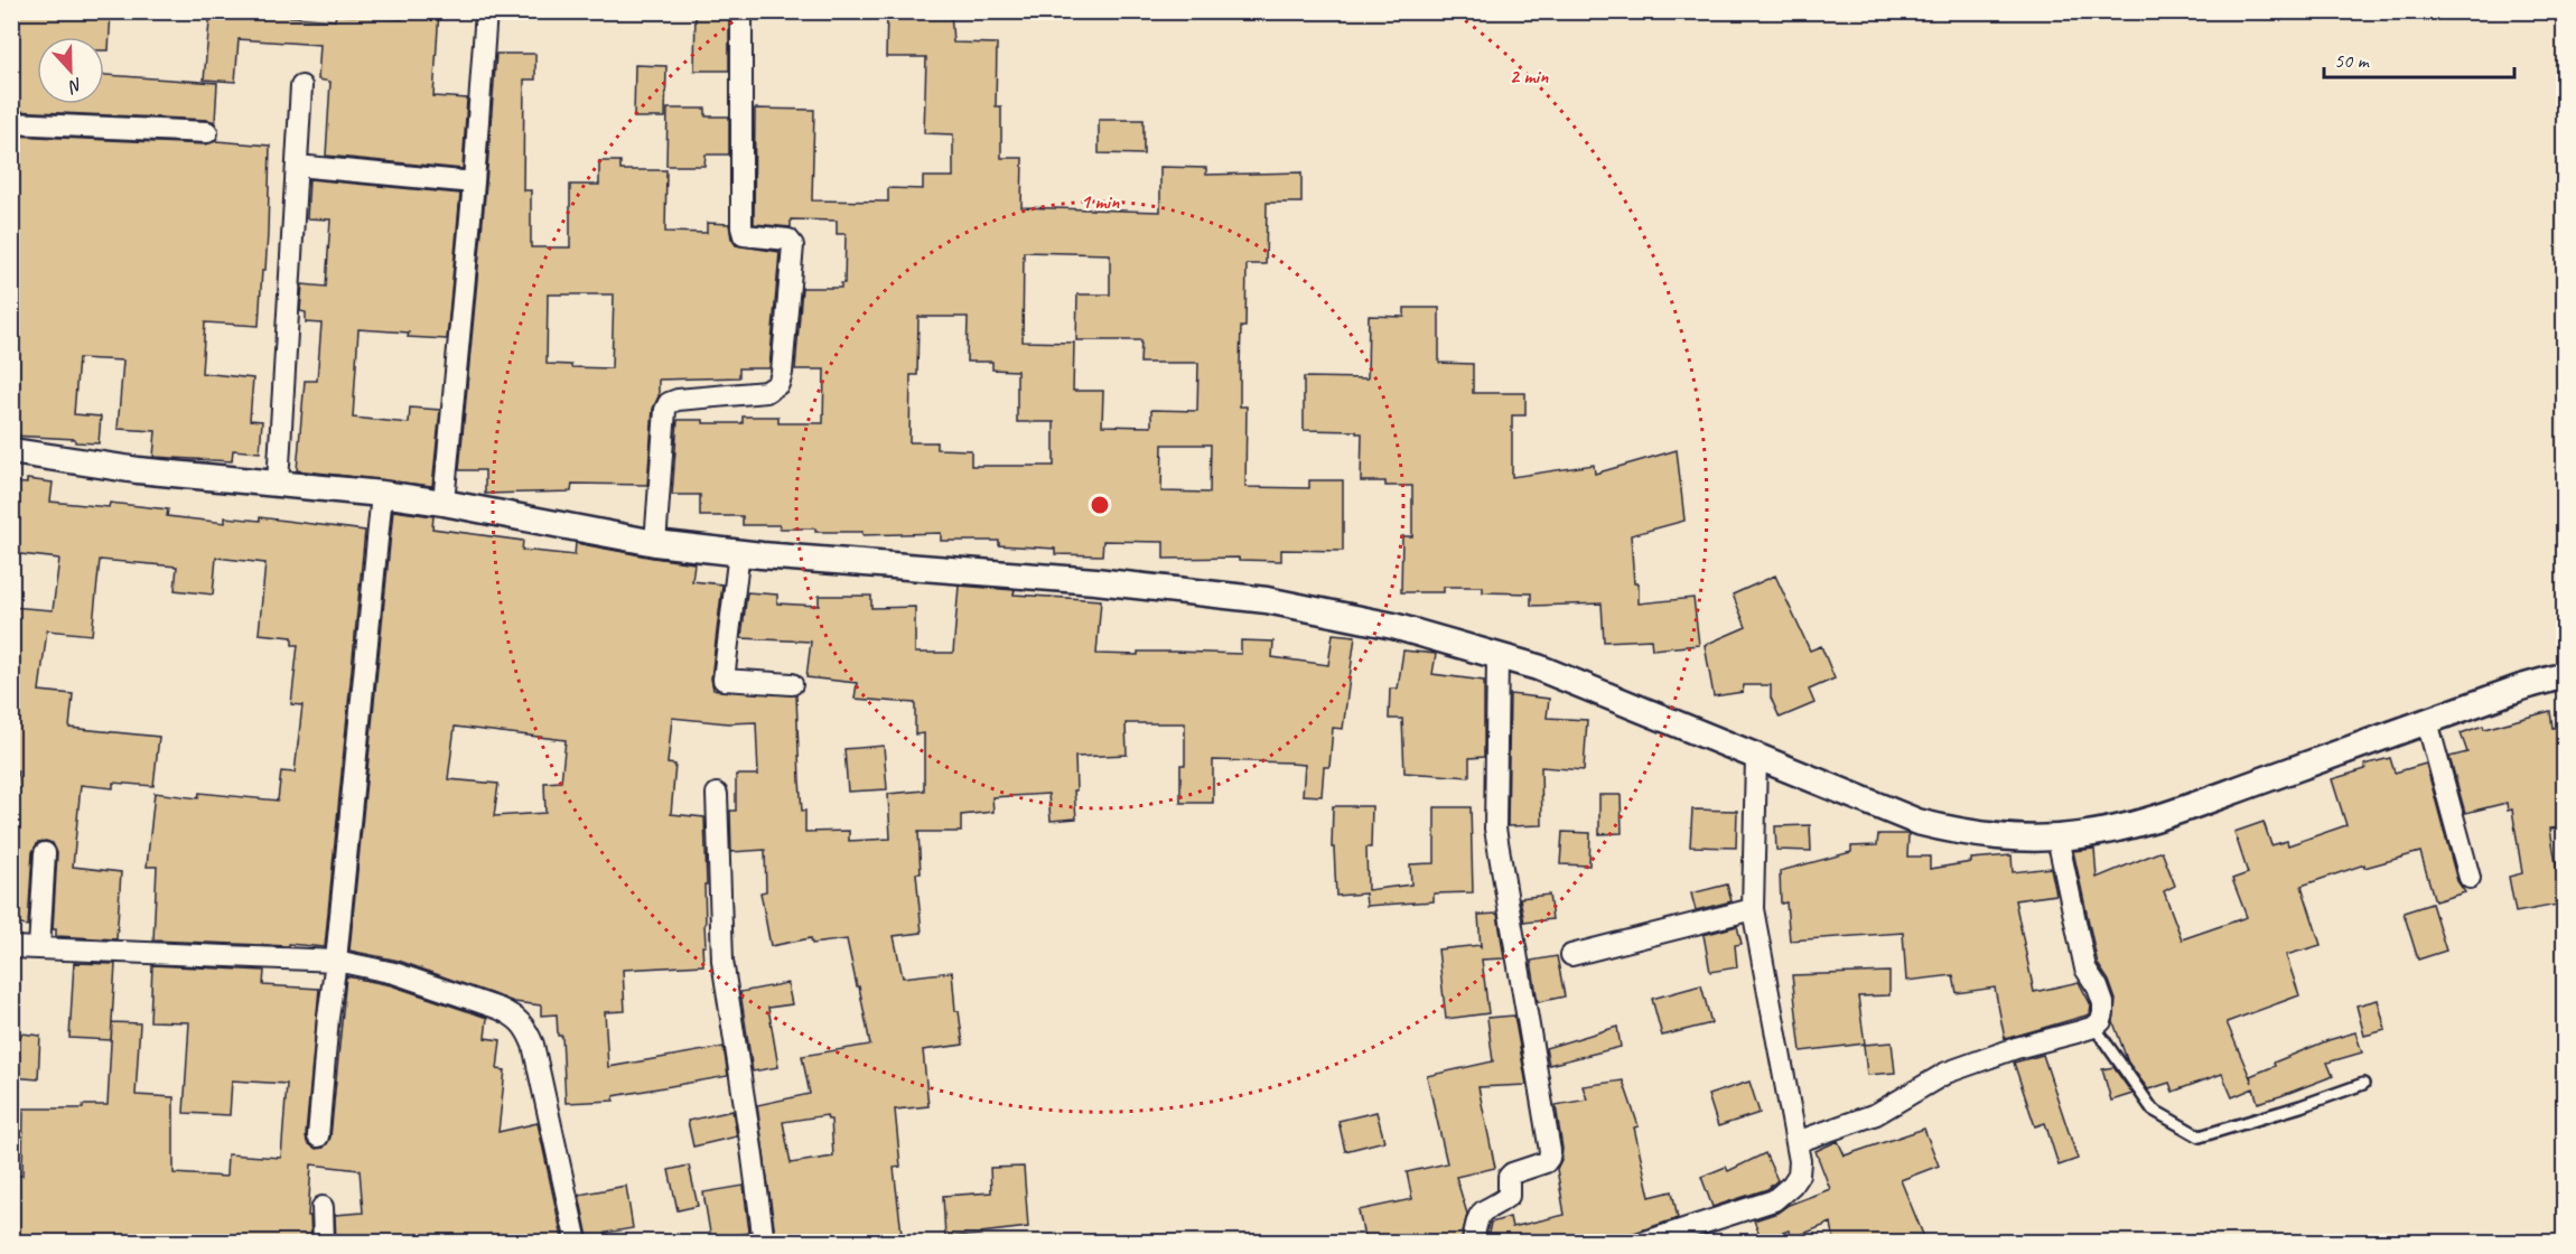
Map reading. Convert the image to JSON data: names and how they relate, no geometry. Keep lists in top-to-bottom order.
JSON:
{
  "scale_bar": "50 m",
  "north": "bottom",
  "rings": ["2 min", "1 min"]
}
